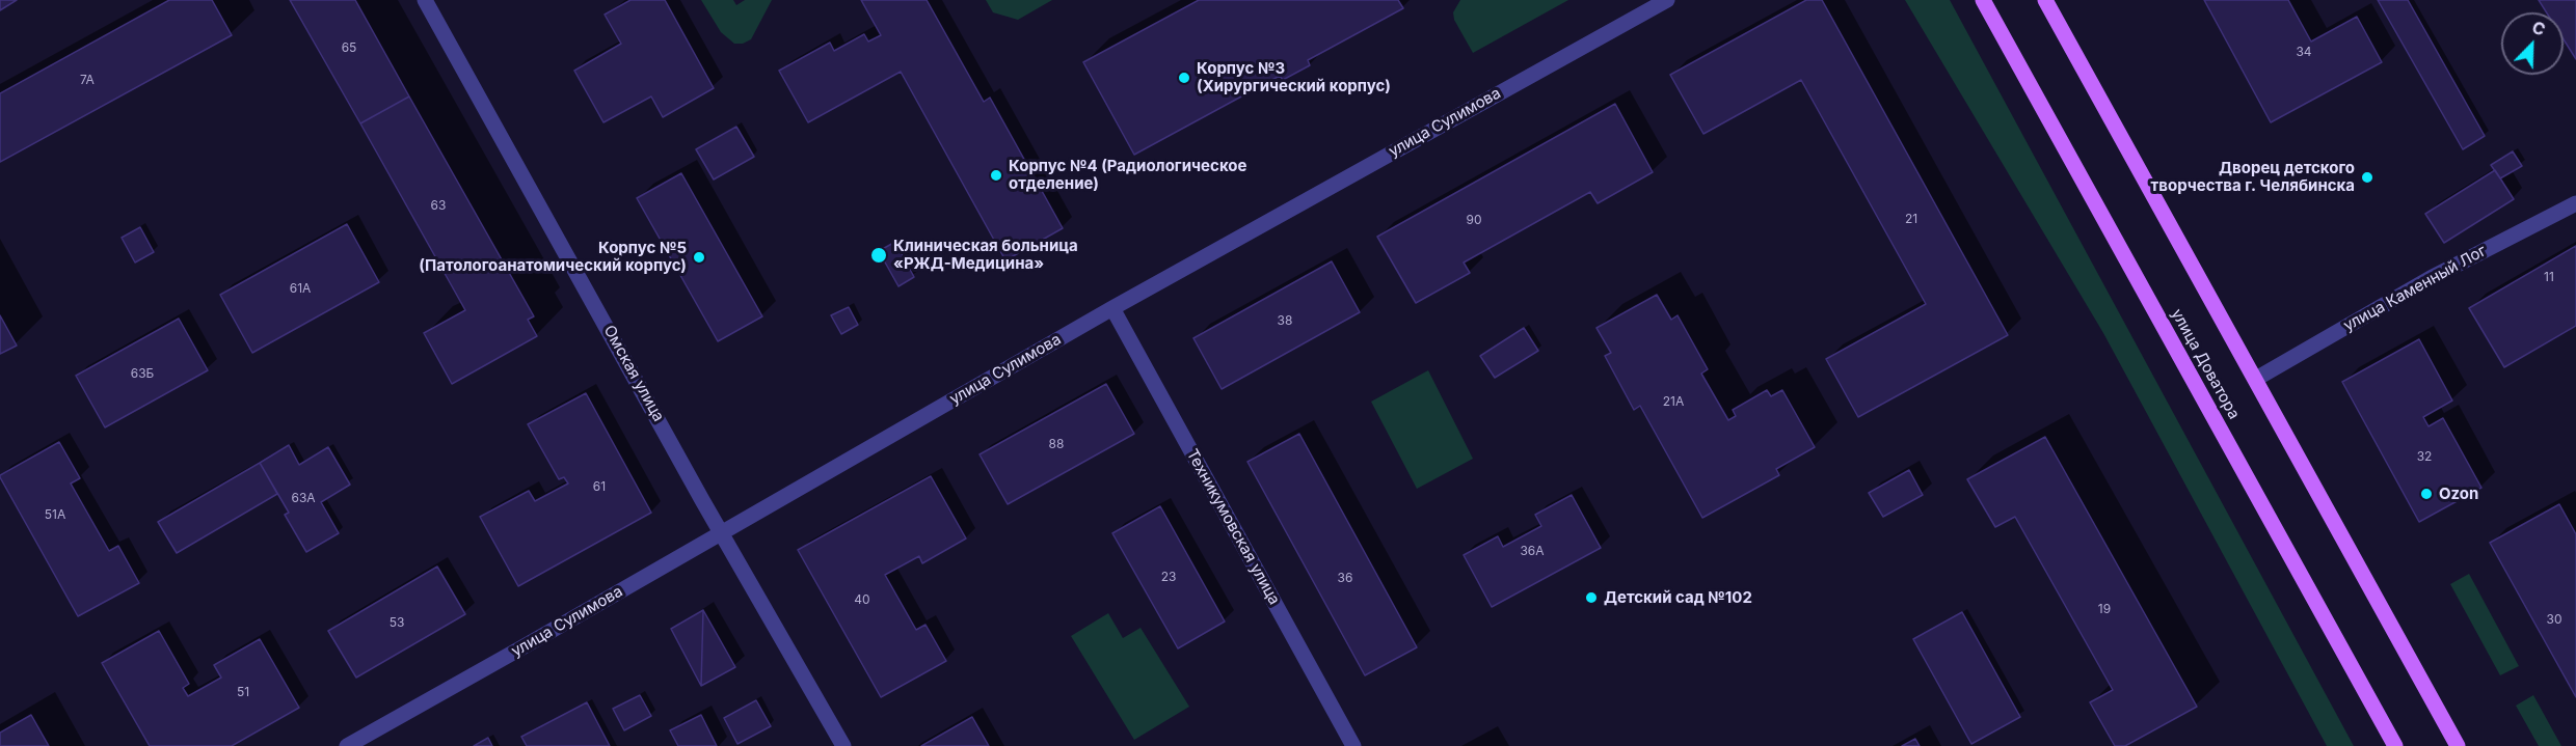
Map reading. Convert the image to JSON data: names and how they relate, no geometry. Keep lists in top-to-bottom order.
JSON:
{
  "streets": {
    "main road": ["улица Доватора"],
    "street": [
      "улица Сулимова",
      "улица Каменный Лог",
      "Омская улица",
      "Техникумовская улица"
    ]
  },
  "crossings": [
    ["улица Сулимова", "Омская улица"],
    ["улица Сулимова", "Техникумовская улица"]
  ],
  "places": [
    "Корпус №3 (Хирургический корпус)",
    "Корпус №4 (Радиологическое отделение)",
    "Дворец детского творчества г. Челябинска",
    "Клиническая больница «РЖД-Медицина»",
    "Корпус №5 (Патологоанатомический корпус)",
    "Ozon",
    "Детский сад №102"
  ],
  "house_numbers": [
    "65",
    "34",
    "7А",
    "63",
    "21",
    "90",
    "11",
    "61А",
    "38",
    "63Б",
    "21А",
    "88",
    "32",
    "61",
    "63А",
    "51А",
    "36А",
    "23",
    "36",
    "40",
    "19",
    "30",
    "53",
    "51"
  ],
  "north": "top right"
}
